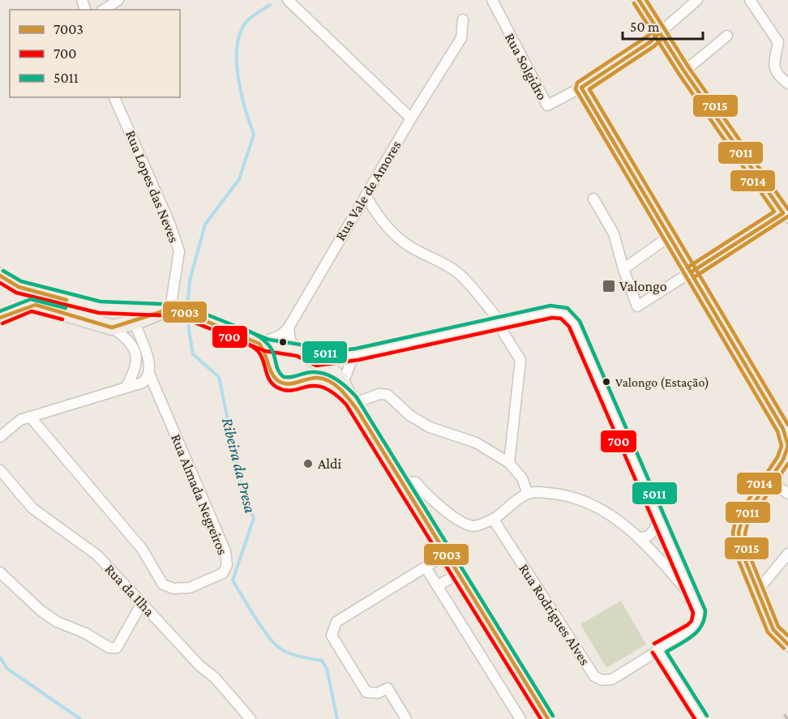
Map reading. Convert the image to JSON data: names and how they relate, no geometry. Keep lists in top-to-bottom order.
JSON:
{
  "streets": {
    "street": [
      "Rua Solgidro",
      "Rua Lopes das Neves",
      "Rua Vale de Amores",
      "Rua Almada Negreiros",
      "Rua da Ilha",
      "Rua Rodrigues Alves"
    ]
  },
  "water": ["Ribeira da Presa"],
  "places": {
    "transit": ["Valongo"],
    "other": ["Valongo (Estação)", "Aldi"]
  },
  "lines": [
    "transit line 7011",
    "transit line 7015",
    "transit line 7014",
    "transit line 5011",
    "transit line 7003",
    "transit line 700"
  ],
  "legend": ["7003", "700", "5011"],
  "scale_bar": "50 m"
}
